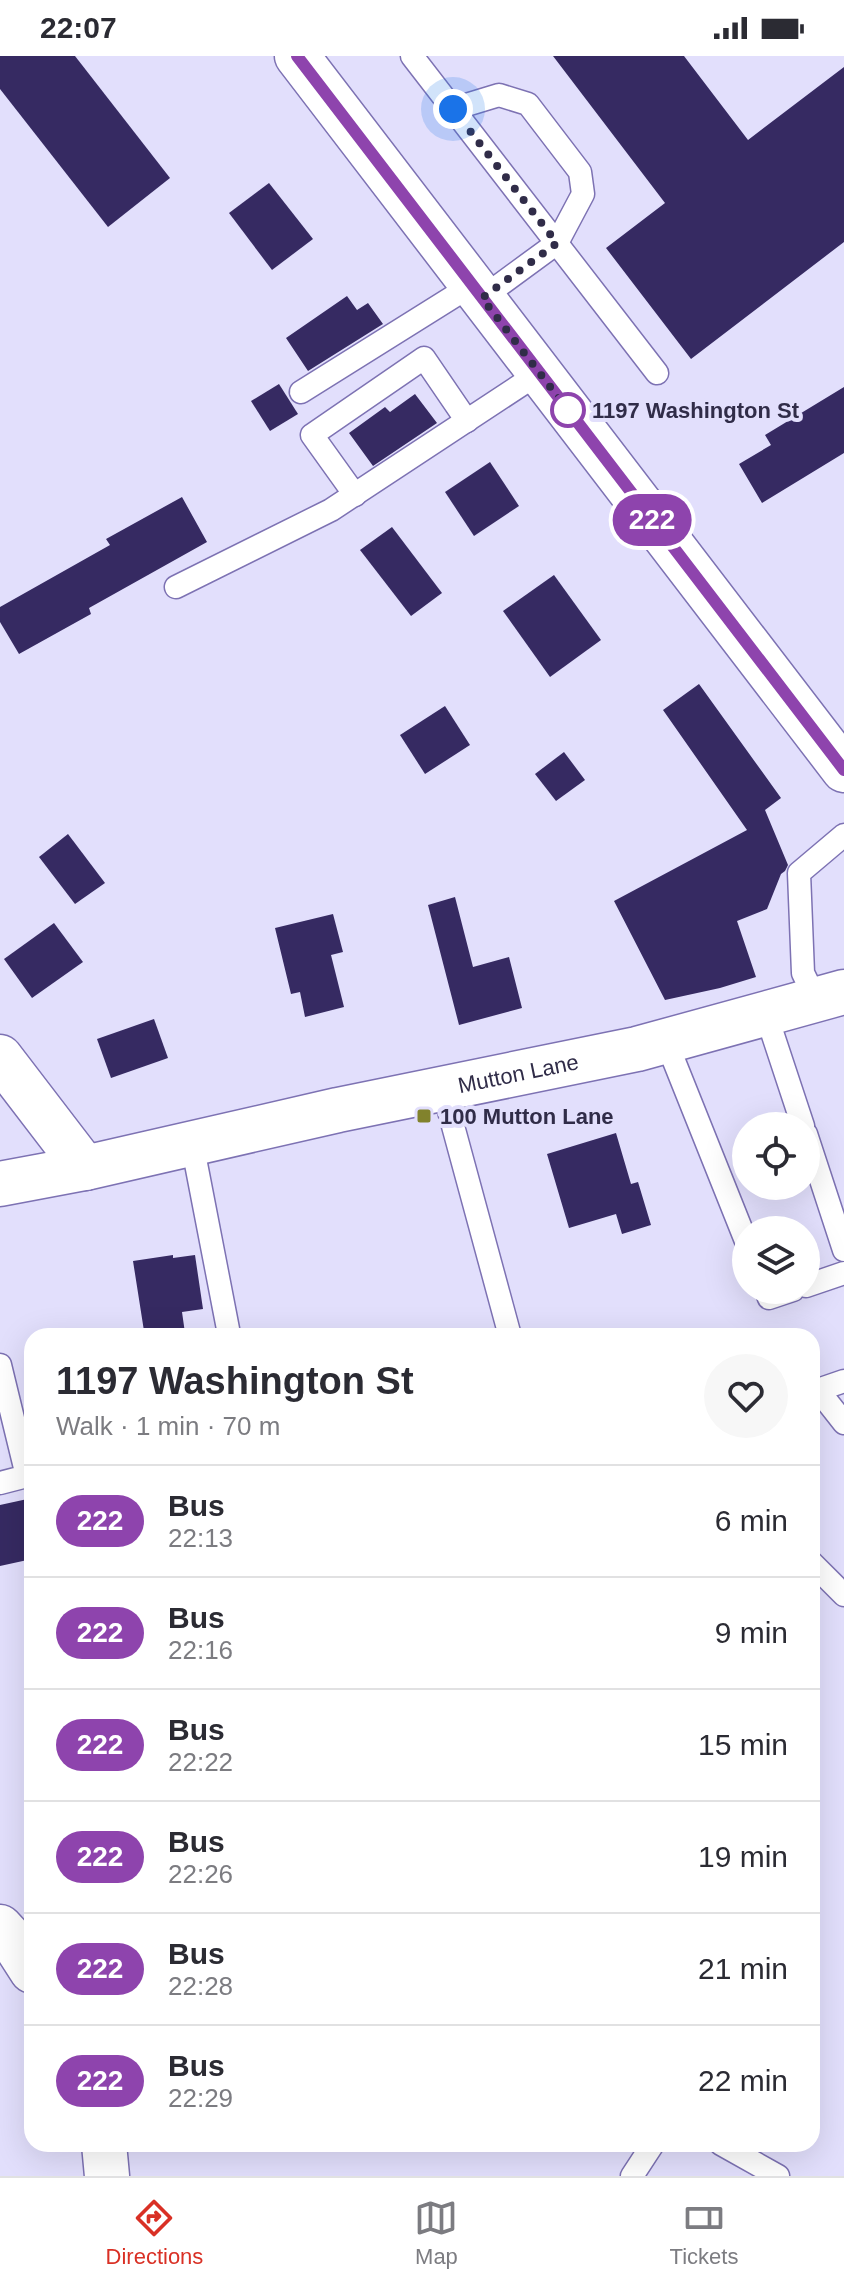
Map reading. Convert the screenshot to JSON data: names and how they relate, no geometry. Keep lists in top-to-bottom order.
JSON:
{
  "streets": {
    "street": ["Mutton Lane"]
  },
  "places": {
    "other": ["1197 Washington St"],
    "transit": ["100 Mutton Lane"]
  },
  "lines": ["bus line 222"],
  "page": {
    "status": "22:07",
    "on_map": "222",
    "heading": ["1197 Washington St", "Walk · 1 min · 70 m"],
    "list": [
      {
        "mark": "222",
        "name": "Bus",
        "note": "22:13",
        "value": "6 min"
      },
      {
        "mark": "222",
        "name": "Bus",
        "note": "22:16",
        "value": "9 min"
      },
      {
        "mark": "222",
        "name": "Bus",
        "note": "22:22",
        "value": "15 min"
      },
      {
        "mark": "222",
        "name": "Bus",
        "note": "22:26",
        "value": "19 min"
      },
      {
        "mark": "222",
        "name": "Bus",
        "note": "22:28",
        "value": "21 min"
      },
      {
        "mark": "222",
        "name": "Bus",
        "note": "22:29",
        "value": "22 min"
      }
    ],
    "tabs": ["Directions", "Map", "Tickets"]
  }
}
